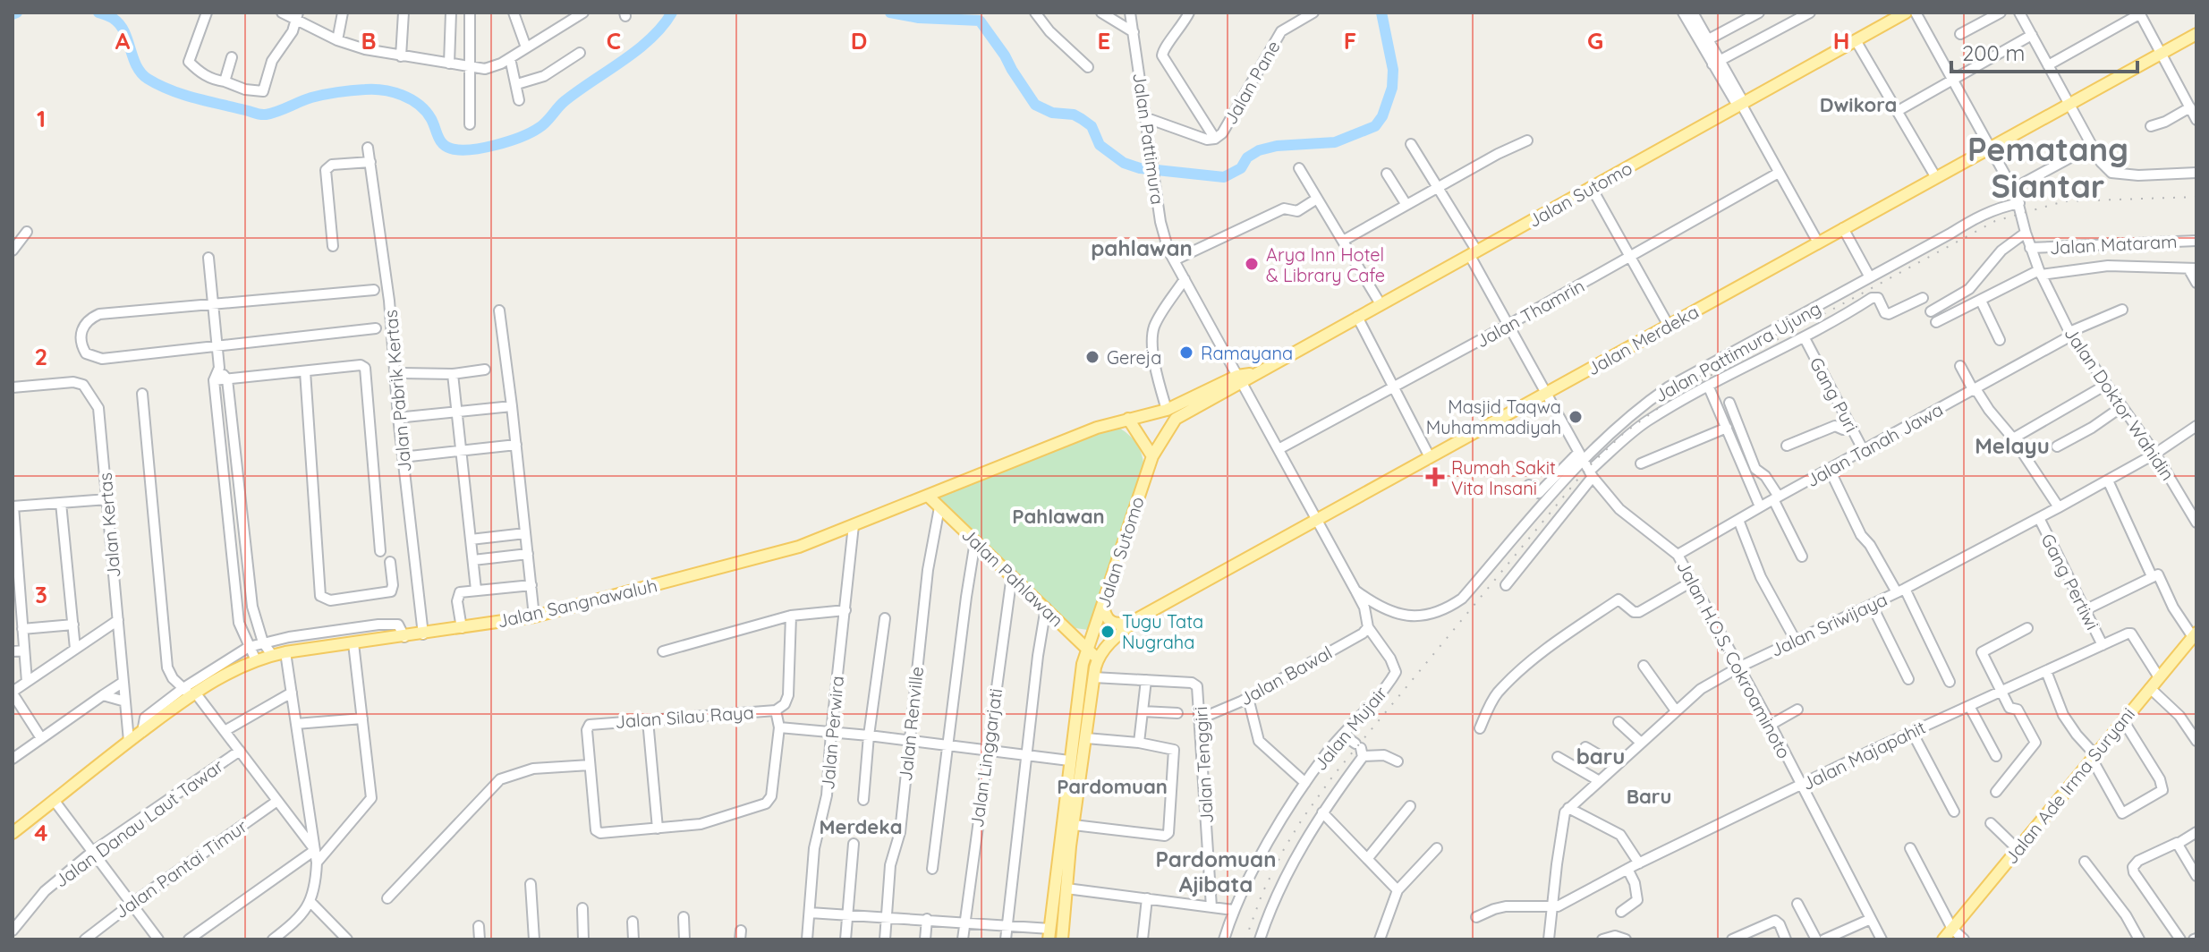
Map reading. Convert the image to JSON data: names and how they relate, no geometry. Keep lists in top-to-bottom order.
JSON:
{
  "streets": {
    "main road": [
      "Jalan Sutomo",
      "Jalan Merdeka",
      "Jalan Pahlawan",
      "Jalan Sangnawaluh",
      "Jalan Ade Irma Suryani"
    ],
    "street": [
      "Jalan Pane",
      "Jalan Pattimura",
      "Jalan Mataram",
      "Jalan Thamrin",
      "Jalan Pattimura Ujung",
      "Jalan Pabrik Kertas",
      "Gang Puri",
      "Jalan Doktor Wahidin",
      "Jalan Tanah Jawa",
      "Jalan Kertas",
      "Gang Pertiwi",
      "Jalan Sriwijaya",
      "Jalan H.O.S. Cokroaminoto",
      "Jalan Bawal",
      "Jalan Silau Raya",
      "Jalan Renville",
      "Jalan Mujair",
      "Jalan Perwira",
      "Jalan Majapahit",
      "Jalan Linggarjati",
      "Jalan Tenggiri",
      "Jalan Danau Laut Tawar",
      "Jalan Pantai Timur"
    ]
  },
  "crossings": [
    ["Jalan Pane", "Jalan Pattimura"],
    ["Jalan Pattimura", "Jalan Sutomo"],
    ["Jalan Pattimura", "Jalan Thamrin"],
    ["Jalan Pattimura", "Jalan Merdeka"],
    ["Jalan Pattimura", "Jalan Mujair"],
    ["Jalan Sutomo", "Jalan Merdeka"],
    ["Jalan Sutomo", "Jalan Pahlawan"],
    ["Jalan Sutomo", "Jalan Sangnawaluh"],
    ["Jalan Sutomo", "Jalan H.O.S. Cokroaminoto"],
    ["Jalan Mataram", "Jalan Doktor Wahidin"],
    ["Jalan Thamrin", "Jalan H.O.S. Cokroaminoto"],
    ["Jalan Merdeka", "Jalan Doktor Wahidin"],
    ["Jalan Merdeka", "Jalan Pahlawan"],
    ["Jalan Merdeka", "Jalan H.O.S. Cokroaminoto"],
    ["Jalan Merdeka", "Jalan Mujair"],
    ["Jalan Pattimura Ujung", "Jalan Doktor Wahidin"],
    ["Jalan Pattimura Ujung", "Jalan H.O.S. Cokroaminoto"],
    ["Jalan Pattimura Ujung", "Jalan Mujair"],
    ["Jalan Pabrik Kertas", "Jalan Sangnawaluh"],
    ["Gang Puri", "Jalan Tanah Jawa"],
    ["Jalan Doktor Wahidin", "Jalan Tanah Jawa"],
    ["Jalan Doktor Wahidin", "Jalan Sriwijaya"],
    ["Jalan Tanah Jawa", "Jalan H.O.S. Cokroaminoto"],
    ["Jalan Kertas", "Jalan Sangnawaluh"],
    ["Jalan Pahlawan", "Jalan Sangnawaluh"],
    ["Jalan Pahlawan", "Jalan Renville"],
    ["Jalan Pahlawan", "Jalan Linggarjati"],
    ["Gang Pertiwi", "Jalan Sriwijaya"],
    ["Gang Pertiwi", "Jalan Majapahit"],
    ["Jalan Sangnawaluh", "Jalan Perwira"],
    ["Jalan Sriwijaya", "Jalan H.O.S. Cokroaminoto"],
    ["Jalan H.O.S. Cokroaminoto", "Jalan Majapahit"],
    ["Jalan Bawal", "Jalan Mujair"],
    ["Jalan Bawal", "Jalan Tenggiri"],
    ["Jalan Majapahit", "Jalan Ade Irma Suryani"]
  ],
  "districts": [
    "Dwikora",
    "Pematang Siantar",
    "pahlawan",
    "Melayu",
    "Pahlawan",
    "baru",
    "Pardomuan",
    "Baru",
    "Merdeka",
    "Pardomuan Ajibata"
  ],
  "places": {
    "other": [
      "Arya Inn Hotel & Library Cafe",
      "Ramayana",
      "Gereja",
      "Masjid Taqwa Muhammadiyah",
      "Tugu Tata Nugraha"
    ],
    "health": ["Rumah Sakit Vita Insani"]
  },
  "scale_bar": "200 m",
  "grid": {
    "columns": [
      "A",
      "B",
      "C",
      "D",
      "E",
      "F",
      "G",
      "H"
    ],
    "rows": [
      "1",
      "2",
      "3",
      "4"
    ]
  }
}
